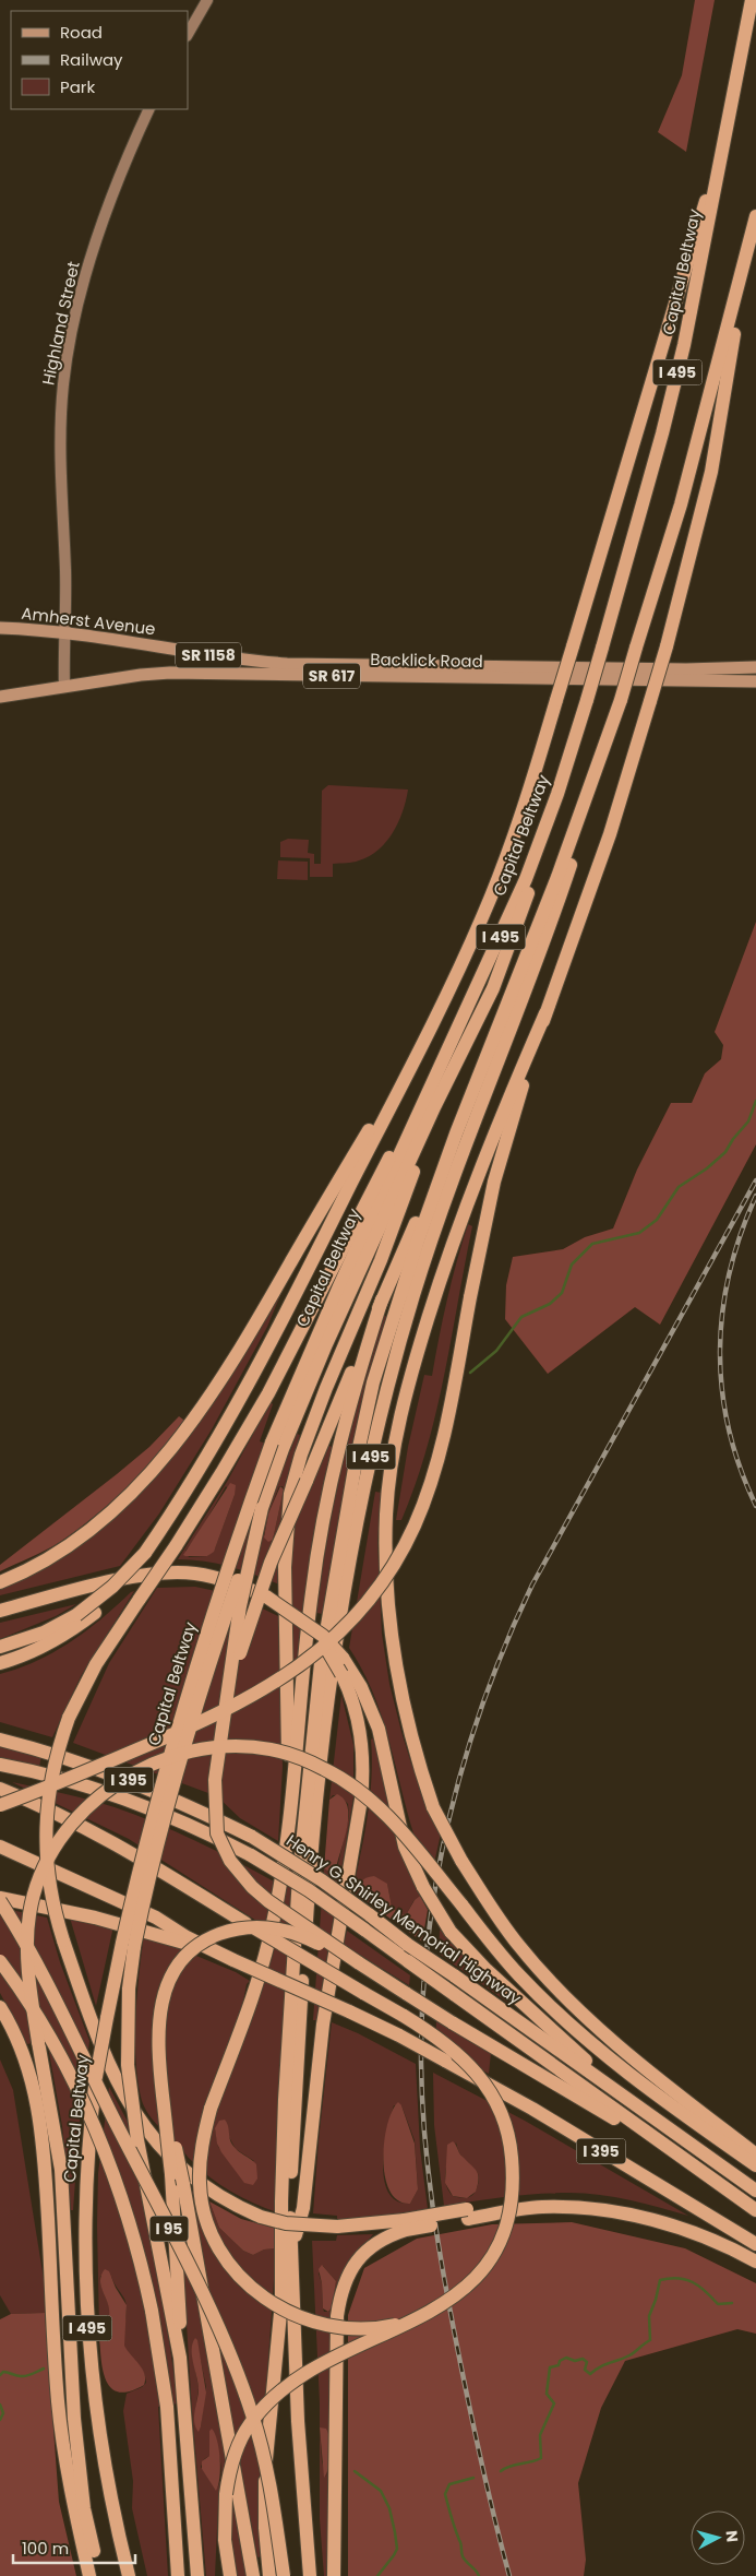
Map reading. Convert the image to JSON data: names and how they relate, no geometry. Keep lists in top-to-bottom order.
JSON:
{
  "streets": {
    "highway": [
      "Capital Beltway",
      "I 495",
      "I 395",
      "Henry G. Shirley Memorial Highway",
      "I 95"
    ],
    "main road": [
      "Amherst Avenue",
      "SR 1158",
      "Backlick Road",
      "SR 617"
    ],
    "street": ["Highland Street"]
  },
  "crossings": [
    ["Highland Street", "Amherst Avenue"],
    ["Highland Street", "Backlick Road"],
    ["Amherst Avenue", "Backlick Road"]
  ],
  "legend": ["Road", "Railway", "Park"],
  "scale_bar": "100 m",
  "north": "right"
}
